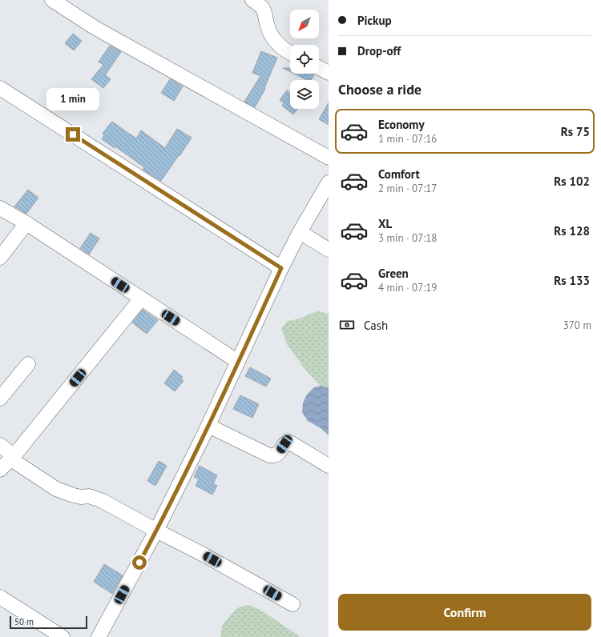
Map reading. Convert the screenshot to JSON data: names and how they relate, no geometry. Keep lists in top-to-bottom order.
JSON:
{
  "scale_bar": "50 m",
  "north": "bottom left",
  "page": {
    "banner": ["Pickup", "Drop-off"],
    "heading": "Choose a ride",
    "bubble": "1 min",
    "list": [
      {
        "name": "Economy",
        "note": "1 min · 07:16",
        "value": "Rs 75"
      },
      {
        "name": "Comfort",
        "note": "2 min · 07:17",
        "value": "Rs 102"
      },
      {
        "name": "XL",
        "note": "3 min · 07:18",
        "value": "Rs 128"
      },
      {
        "name": "Green",
        "note": "4 min · 07:19",
        "value": "Rs 133"
      }
    ],
    "pay": ["Cash", "370 m"],
    "buttons": "Confirm",
    "scale": "50 m"
  }
}
